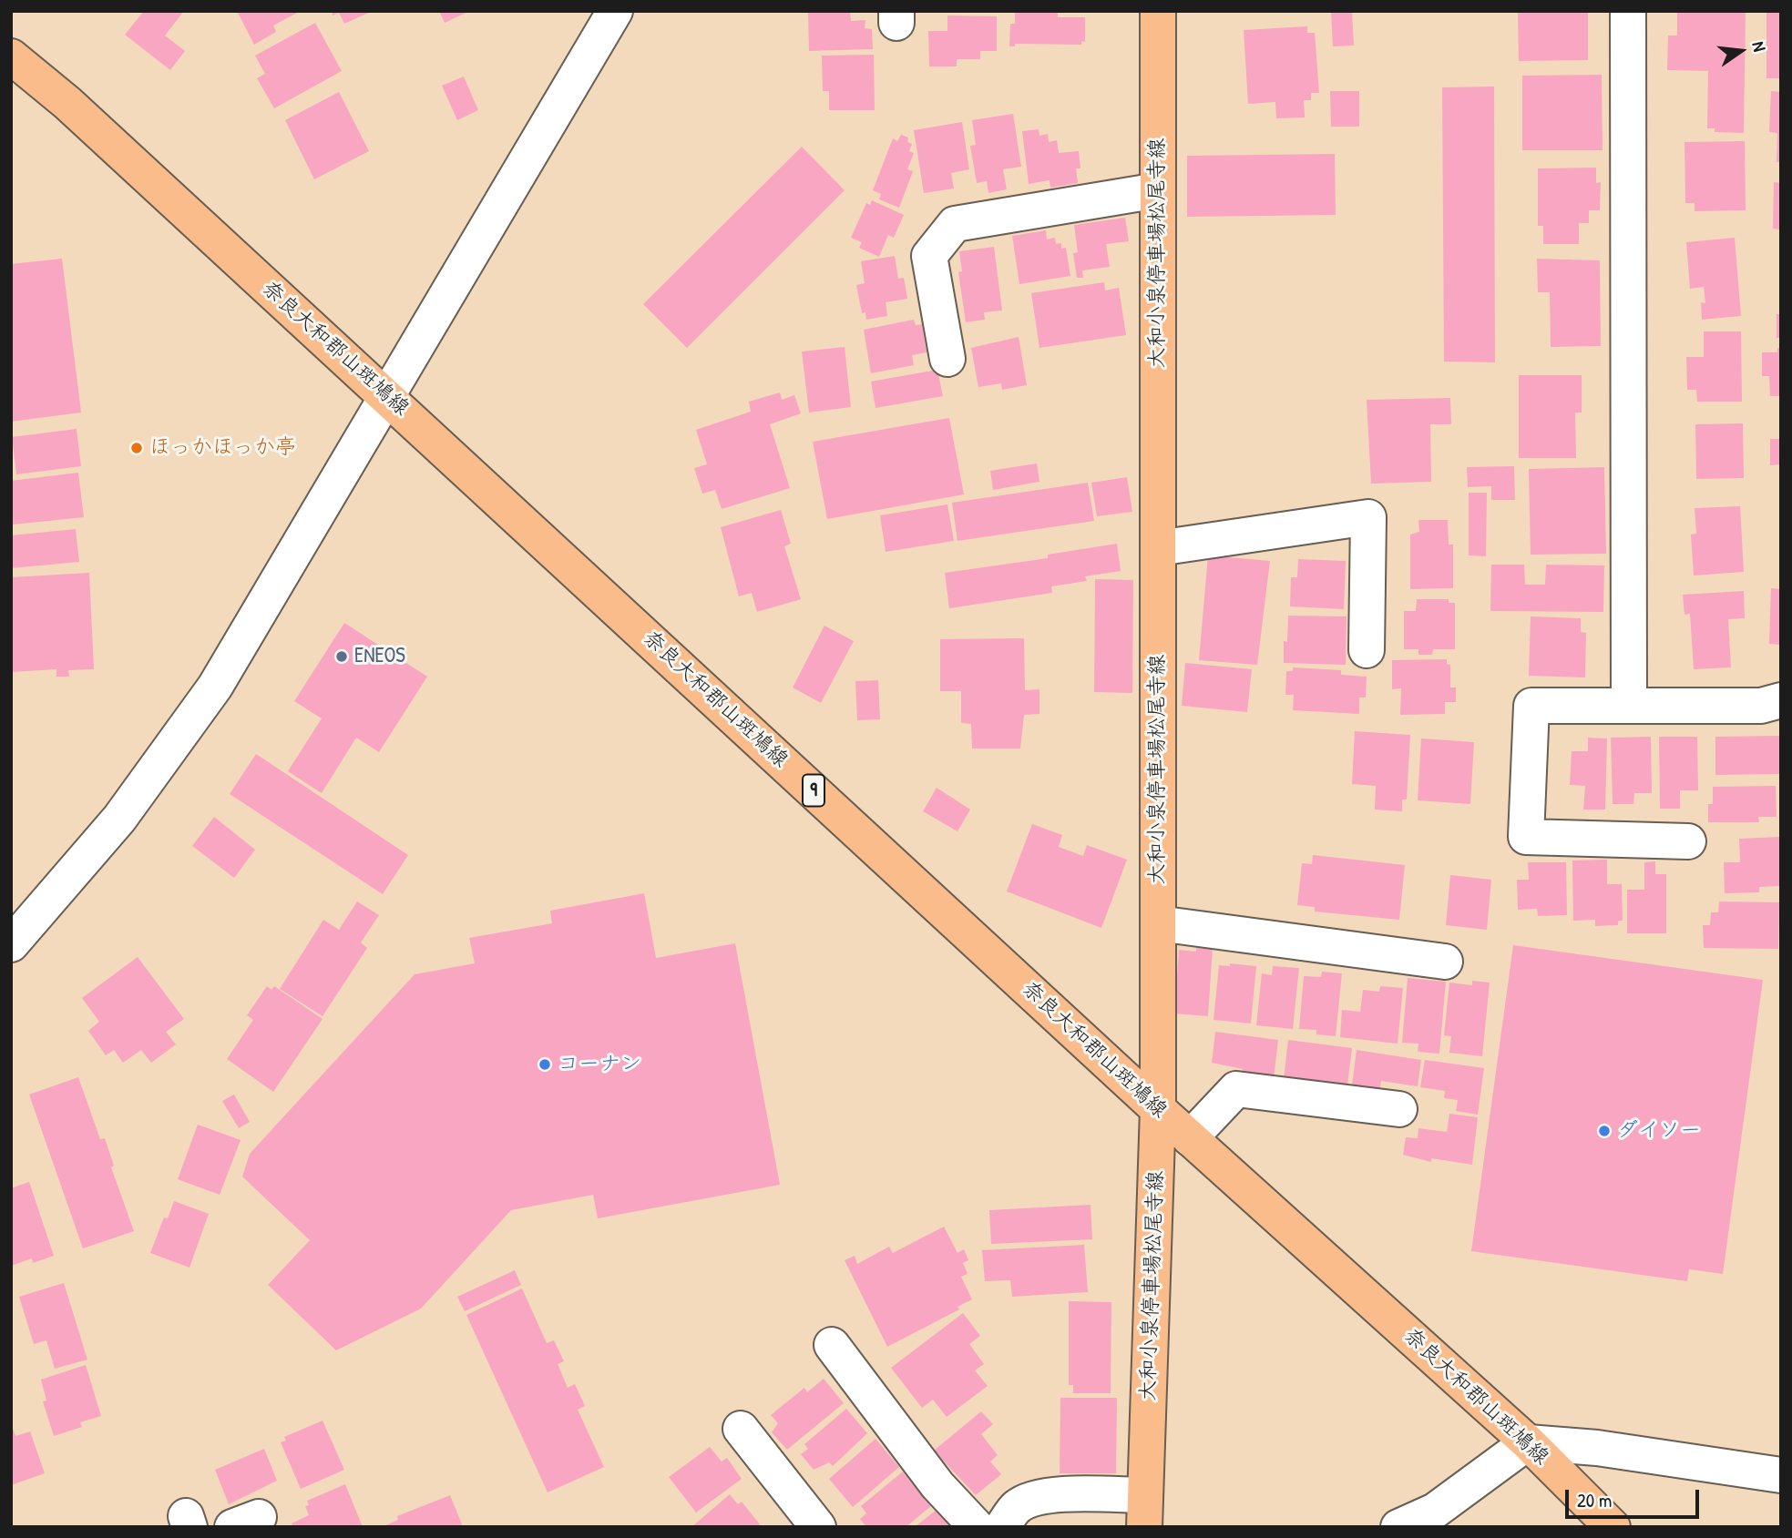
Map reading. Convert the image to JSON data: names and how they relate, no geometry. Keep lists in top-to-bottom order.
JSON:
{
  "streets": {
    "main road": ["大和小泉停車場松尾寺線", "奈良大和郡山斑鳩線", "9"]
  },
  "crossings": [
    ["大和小泉停車場松尾寺線", "奈良大和郡山斑鳩線"]
  ],
  "places": [
    "ほっかほっか亭",
    "ENEOS",
    "コーナン",
    "ダイソー"
  ],
  "scale_bar": "20 m",
  "north": "right"
}
